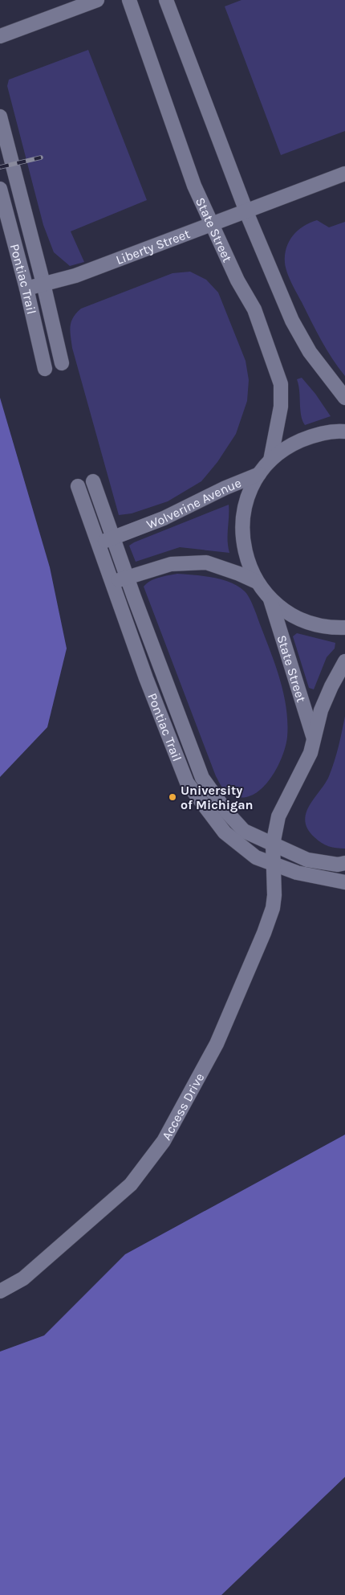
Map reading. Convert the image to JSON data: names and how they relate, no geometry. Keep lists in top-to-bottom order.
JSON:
{
  "streets": {
    "lane": [
      "State Street",
      "Liberty Street",
      "Pontiac Trail",
      "Wolverine Avenue",
      "Access Drive"
    ]
  },
  "crossings": [
    ["State Street", "Liberty Street"],
    ["State Street", "Pontiac Trail"],
    ["State Street", "Access Drive"],
    ["Liberty Street", "Pontiac Trail"],
    ["Pontiac Trail", "Wolverine Avenue"],
    ["Pontiac Trail", "Access Drive"]
  ],
  "places": ["University of Michigan"]
}
